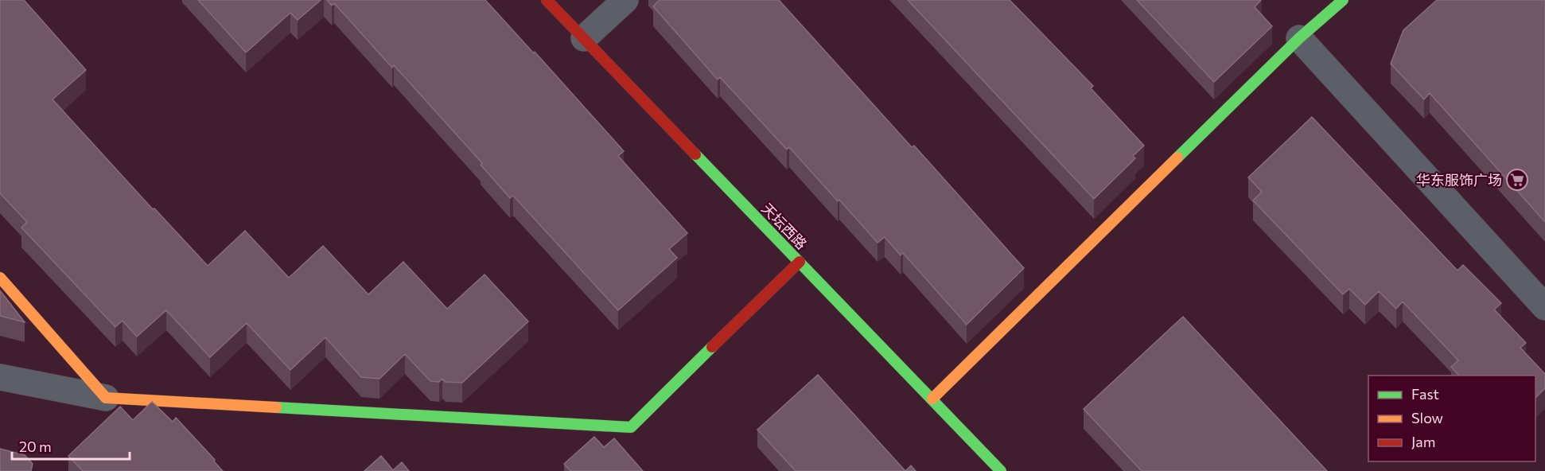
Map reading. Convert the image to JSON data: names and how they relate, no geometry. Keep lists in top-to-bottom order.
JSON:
{
  "streets": {
    "street": ["天坛西路"]
  },
  "places": {
    "supermarket": ["华东服饰广场"]
  },
  "legend": ["Fast", "Slow", "Jam"],
  "scale_bar": "20 m"
}
